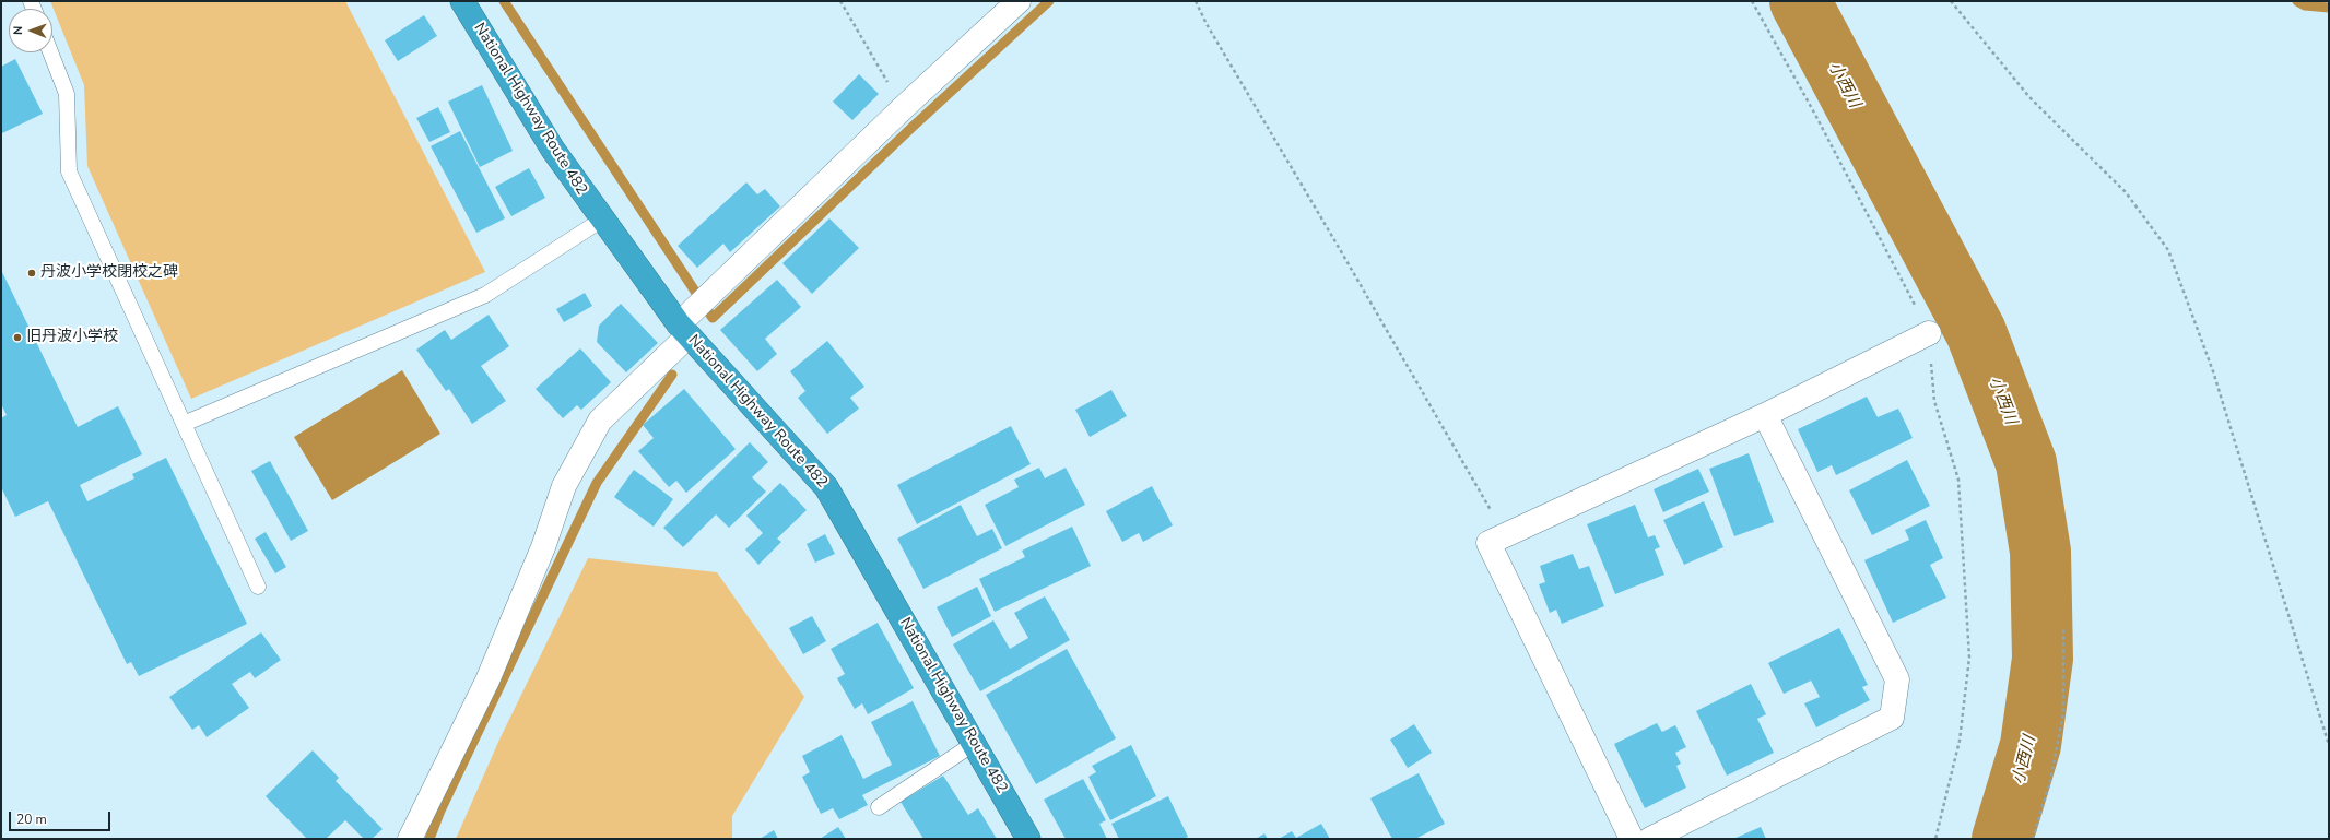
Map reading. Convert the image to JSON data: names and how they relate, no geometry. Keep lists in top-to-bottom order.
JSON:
{
  "streets": {
    "highway": ["National Highway Route 482"]
  },
  "water": ["小西川"],
  "places": ["丹波小学校閉校之碑", "旧丹波小学校"],
  "scale_bar": "20 m",
  "north": "left"
}
